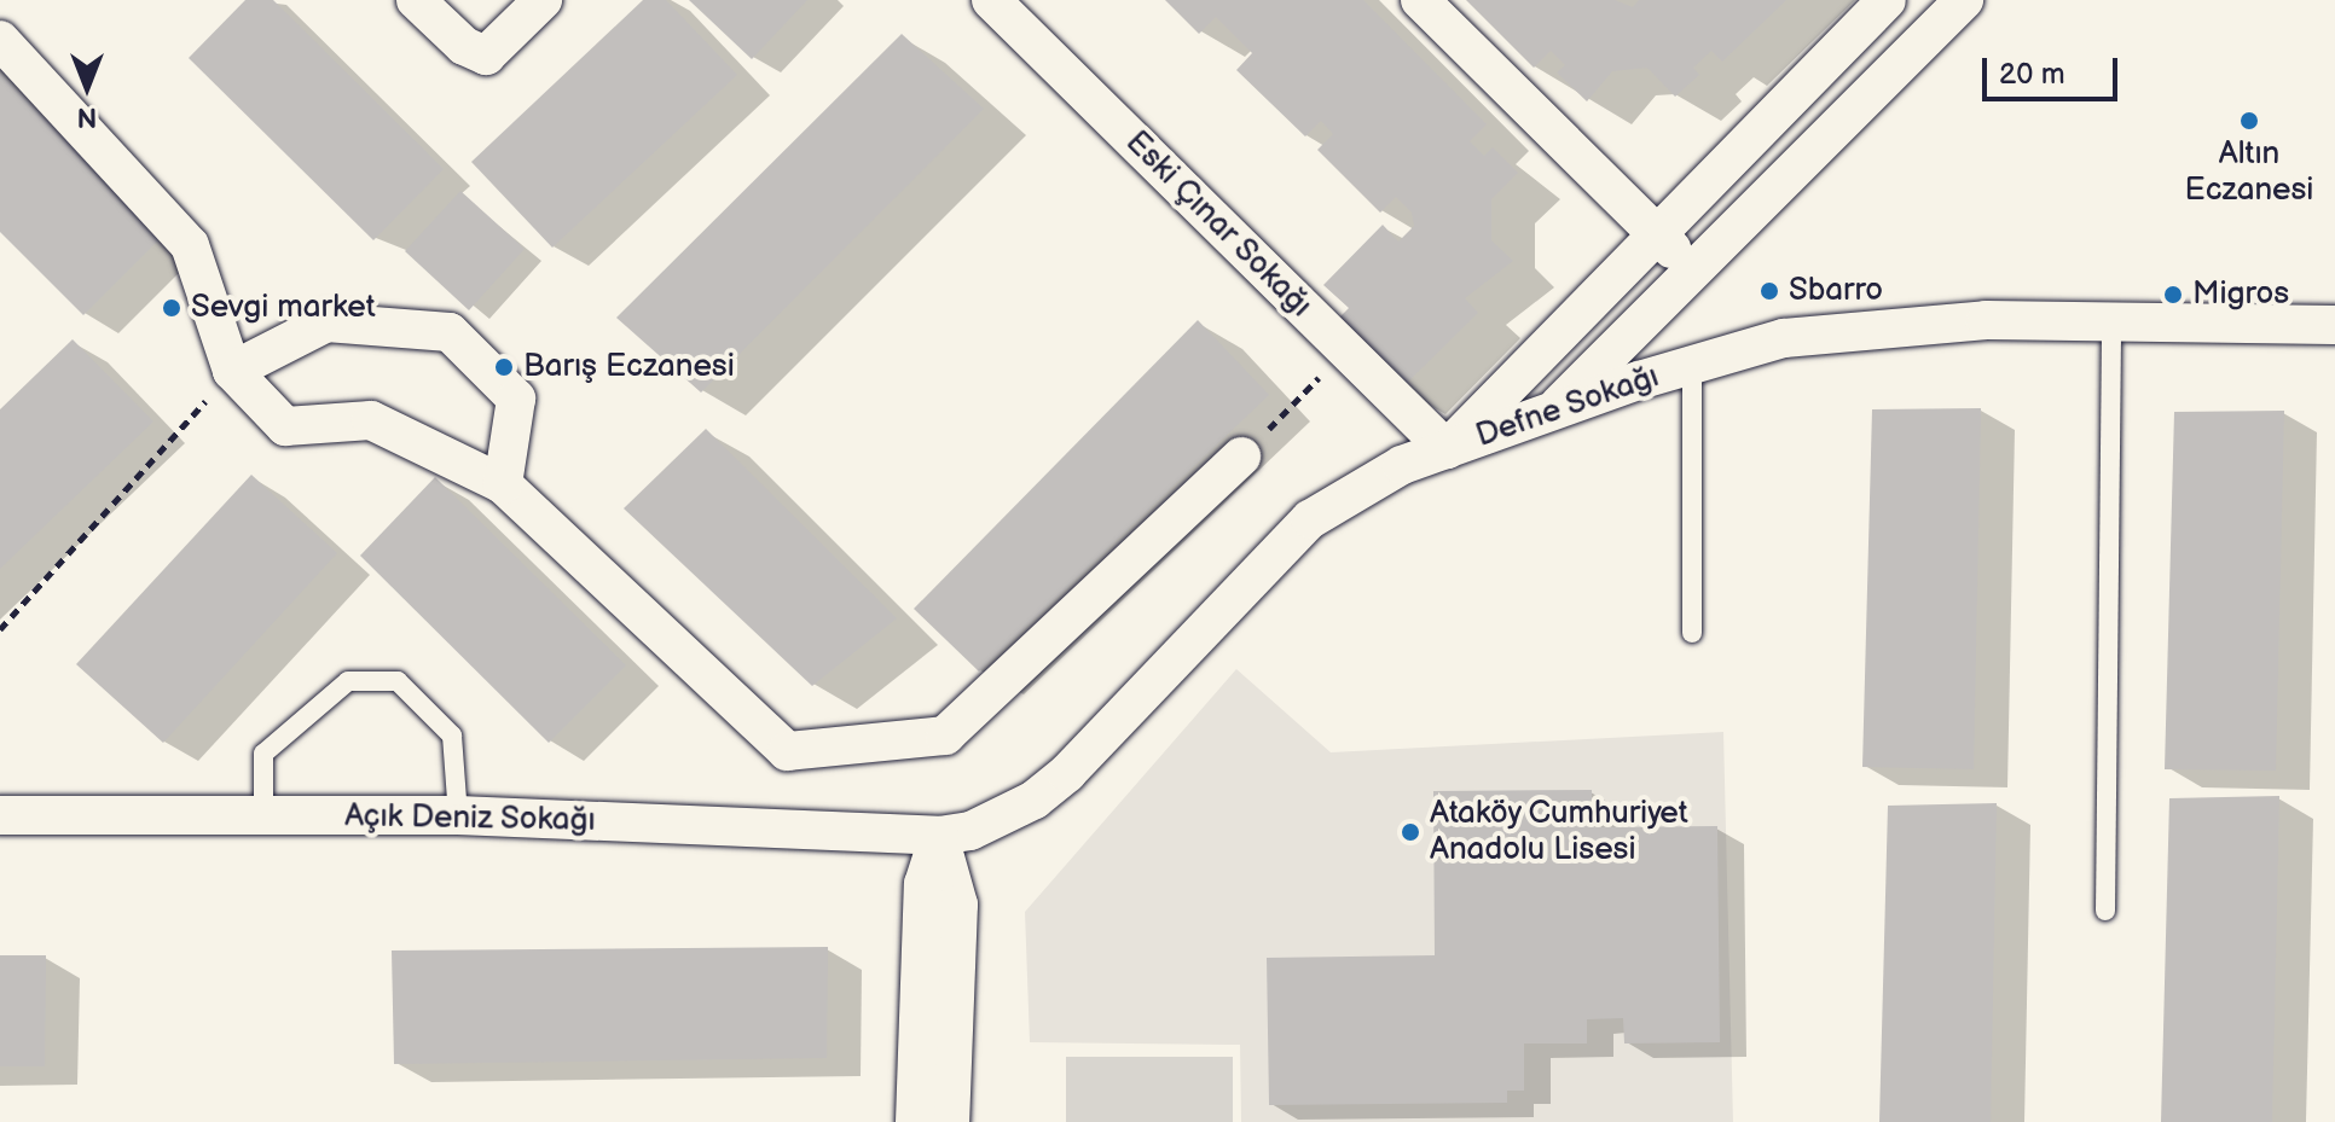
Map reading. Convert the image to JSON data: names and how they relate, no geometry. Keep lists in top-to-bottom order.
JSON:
{
  "streets": {
    "street": ["Eski Çınar Sokağı", "Defne Sokağı", "Açık Deniz Sokağı"]
  },
  "crossings": [
    ["Eski Çınar Sokağı", "Defne Sokağı"],
    ["Defne Sokağı", "Açık Deniz Sokağı"]
  ],
  "places": [
    "Altın Eczanesi",
    "Sbarro",
    "Migros",
    "Sevgi market",
    "Barış Eczanesi",
    "Ataköy Cumhuriyet Anadolu Lisesi"
  ],
  "scale_bar": "20 m",
  "north": "bottom"
}
